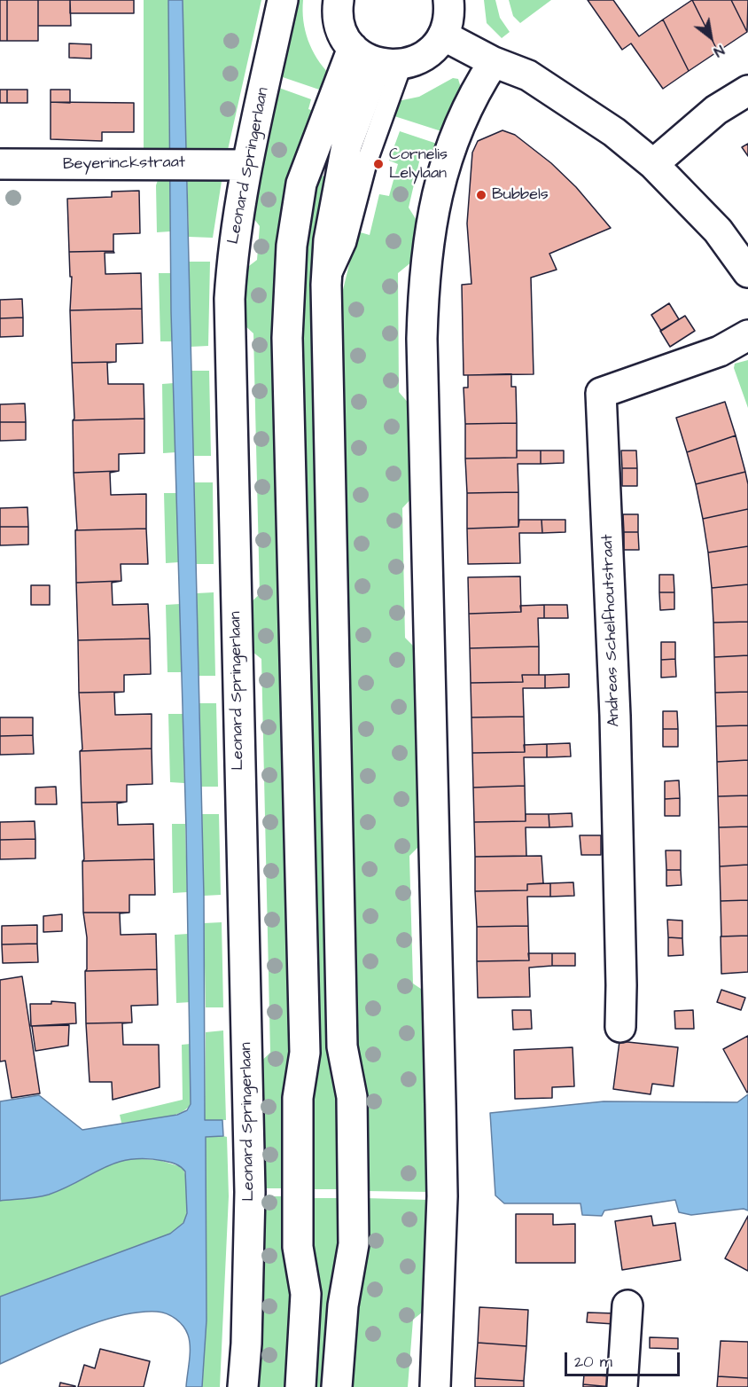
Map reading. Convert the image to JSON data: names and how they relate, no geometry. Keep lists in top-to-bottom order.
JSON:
{
  "streets": {
    "street": ["Beyerinckstraat", "Leonard Springerlaan", "Andreas Schelfhoutstraat"]
  },
  "crossings": [
    ["Beyerinckstraat", "Leonard Springerlaan"]
  ],
  "places": ["Cornelis Lelylaan", "Bubbels"],
  "scale_bar": "20 m",
  "north": "bottom right"
}
